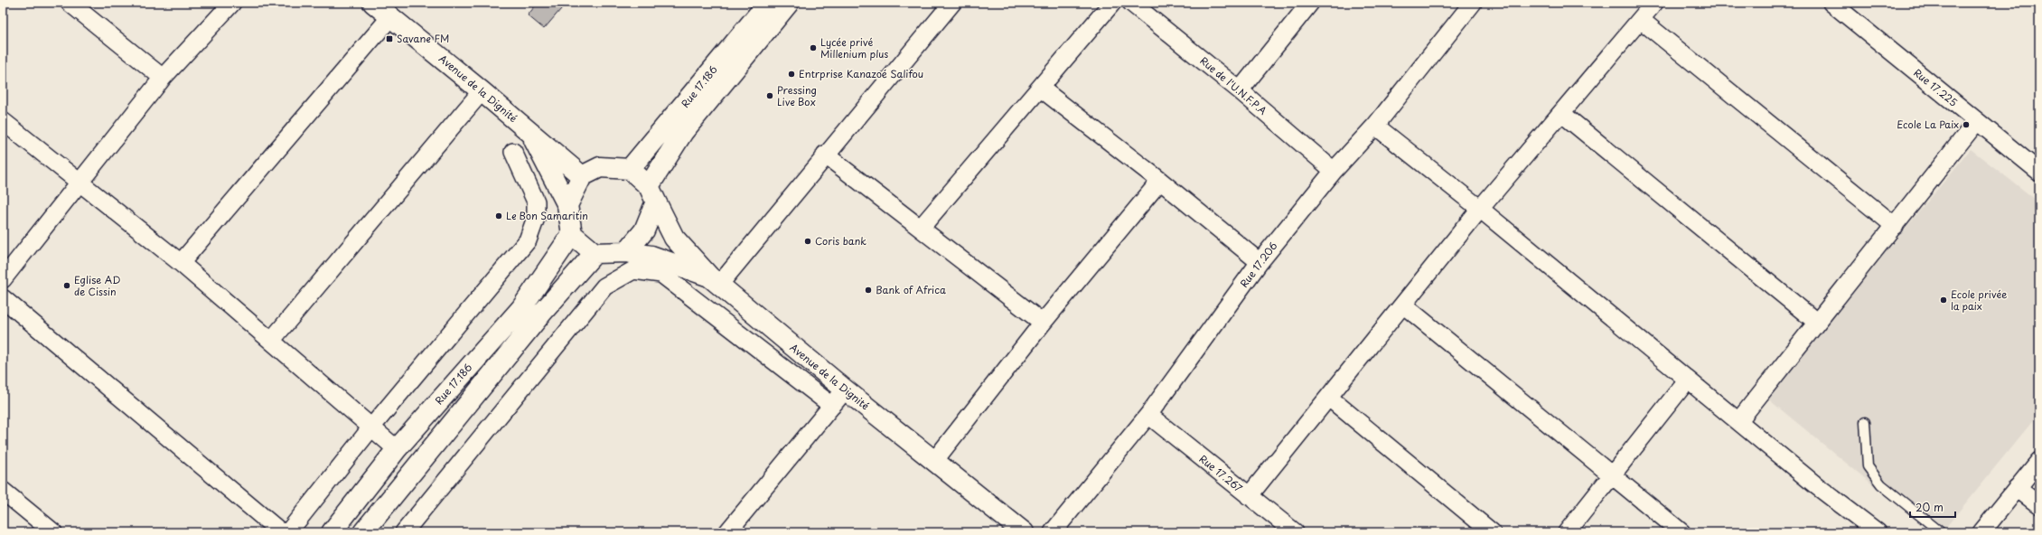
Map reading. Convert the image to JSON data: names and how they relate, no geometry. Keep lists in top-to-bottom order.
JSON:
{
  "streets": {
    "main road": ["Rue 17.186", "Avenue de la Dignité"],
    "street": [
      "Rue de l'U.N.F.P.A",
      "Rue 17.225",
      "Rue 17.206",
      "Rue 17.267"
    ]
  },
  "crossings": [
    ["Rue de l'U.N.F.P.A", "Rue 17.206"],
    ["Rue 17.186", "Avenue de la Dignité"],
    ["Rue 17.206", "Rue 17.267"]
  ],
  "places": {
    "transit": ["Savane FM"],
    "other": [
      "Lycée privé Millenium plus",
      "Entrprise Kanazoé Salifou",
      "Pressing Live Box",
      "Ecole La Paix",
      "Le Bon Samaritin",
      "Coris bank",
      "Eglise AD de Cissin",
      "Bank of Africa",
      "Ecole privée la paix"
    ]
  },
  "scale_bar": "20 m"
}
